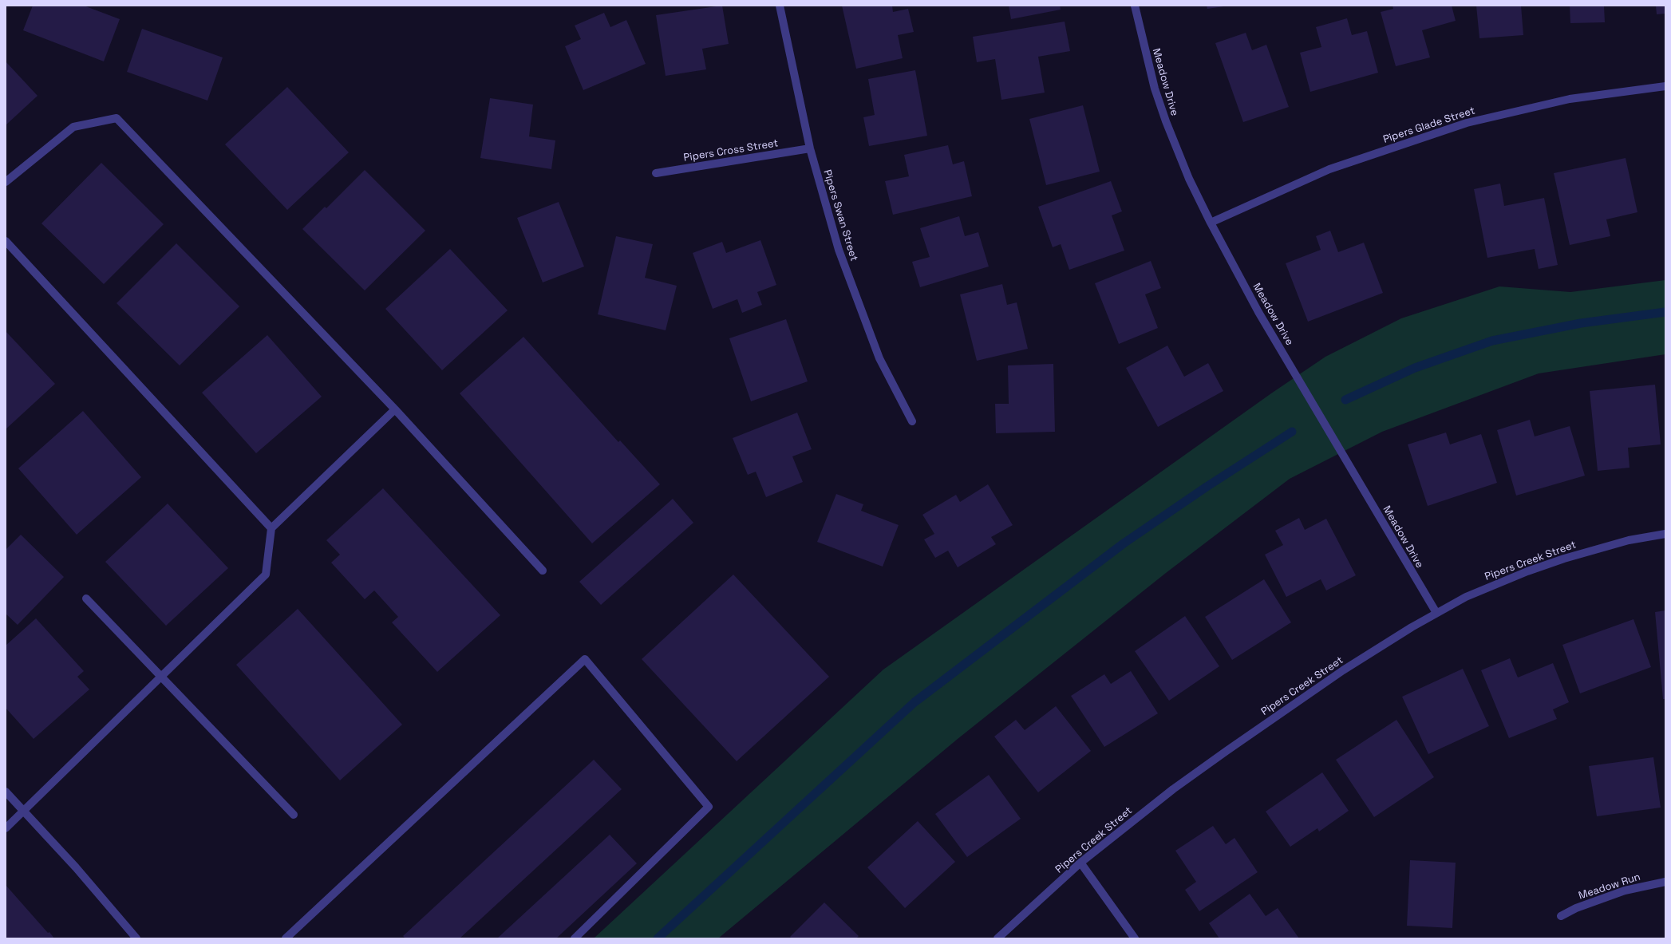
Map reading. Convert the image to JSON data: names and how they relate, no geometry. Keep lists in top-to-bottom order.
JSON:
{
  "streets": {
    "street": [
      "Meadow Drive",
      "Pipers Glade Street",
      "Pipers Cross Street",
      "Pipers Swan Street",
      "Pipers Creek Street",
      "Meadow Run"
    ]
  },
  "crossings": [
    ["Meadow Drive", "Pipers Glade Street"],
    ["Meadow Drive", "Pipers Creek Street"],
    ["Pipers Cross Street", "Pipers Swan Street"]
  ]
}
